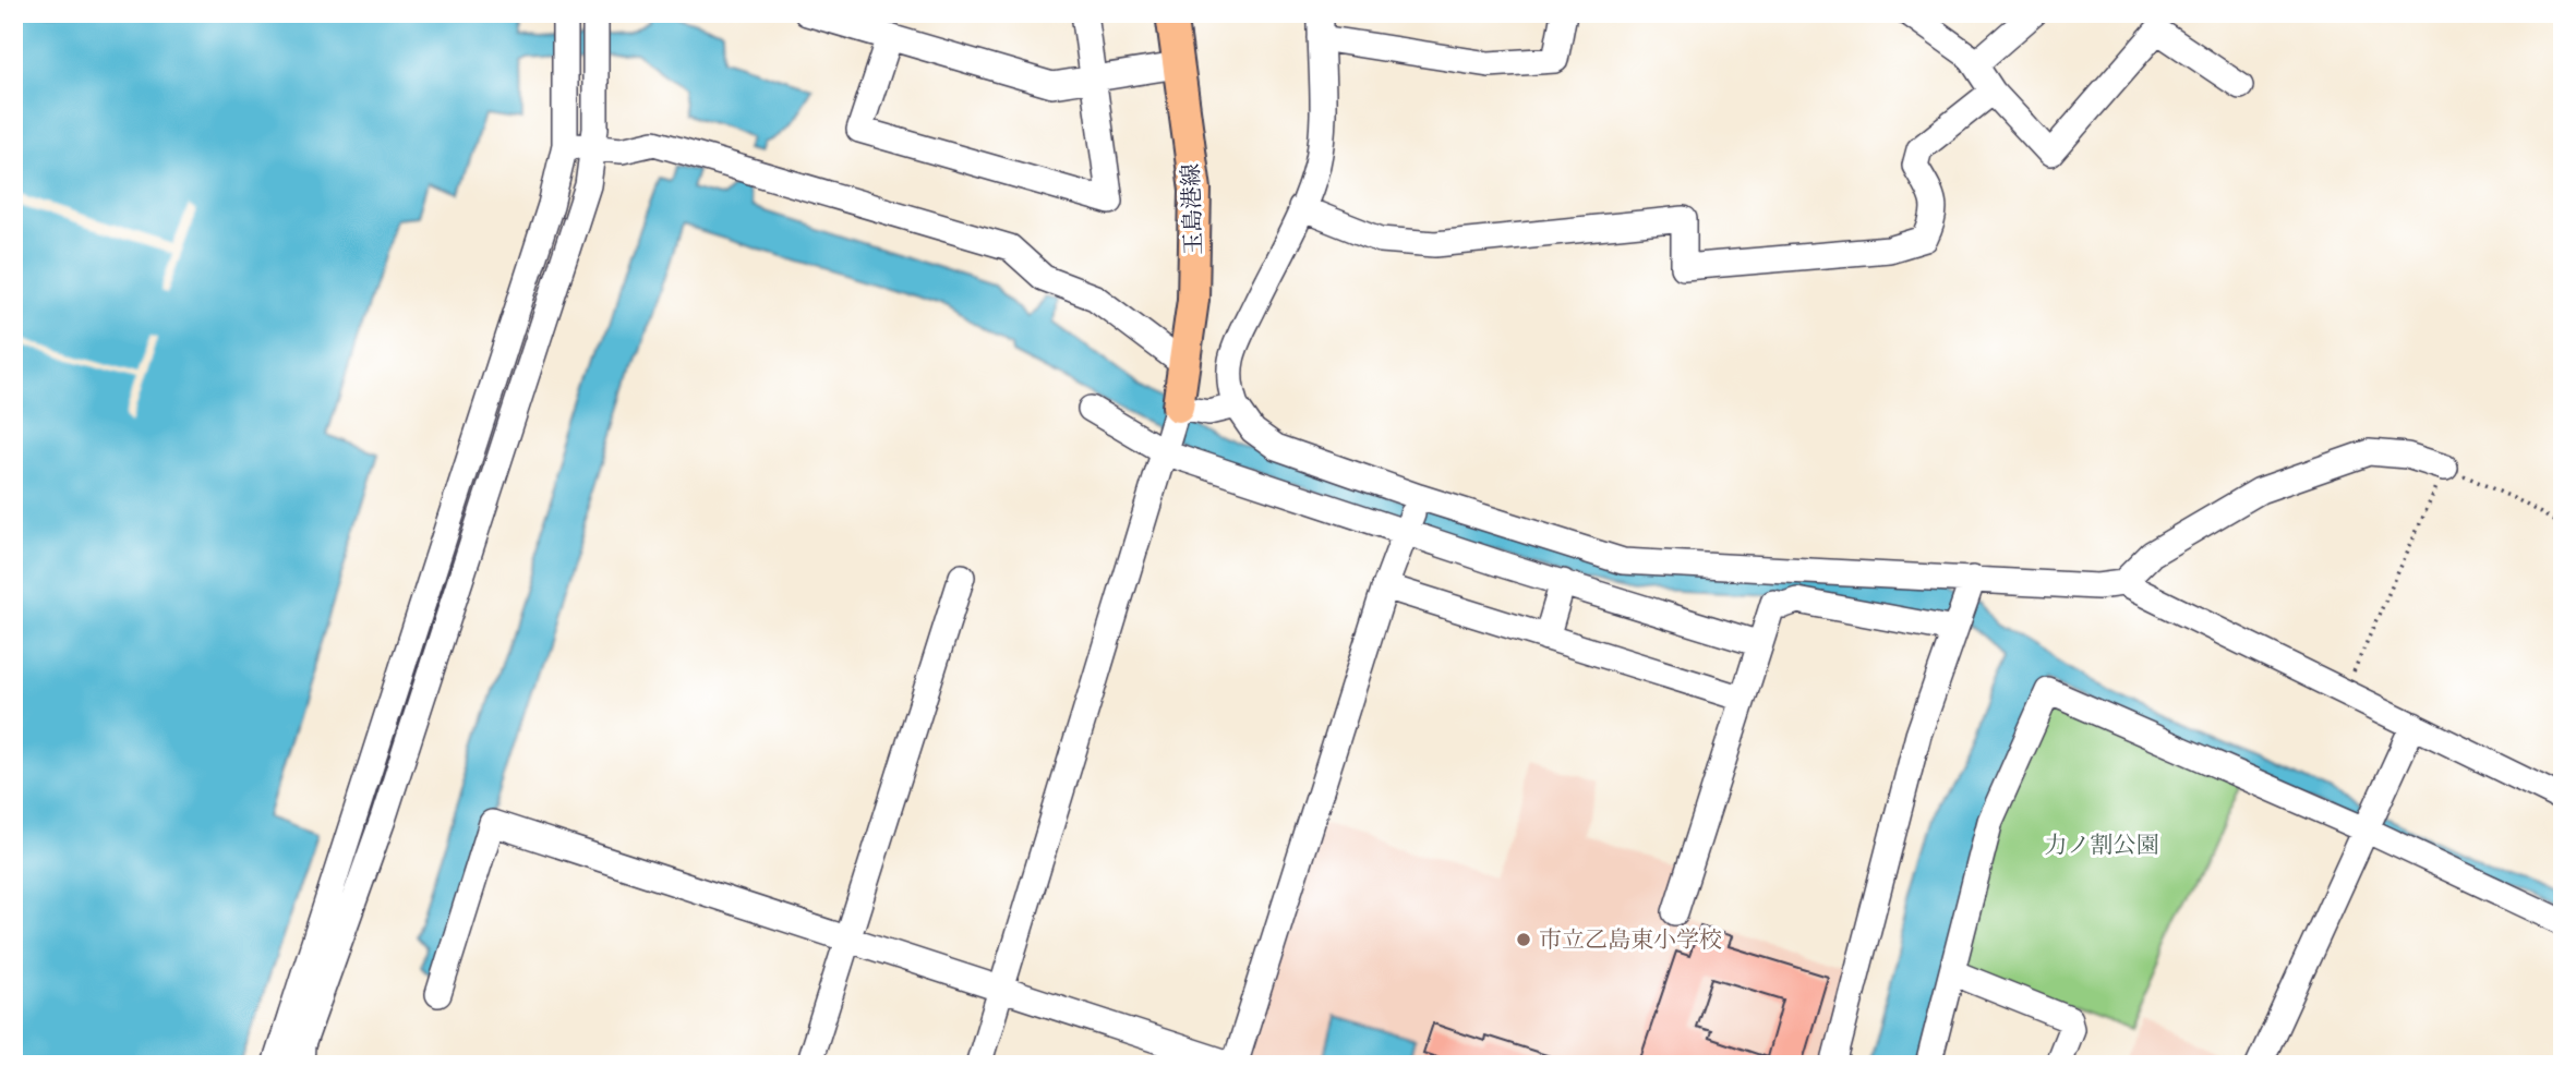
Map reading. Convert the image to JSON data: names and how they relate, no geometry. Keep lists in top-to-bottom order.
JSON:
{
  "streets": {
    "main road": ["玉島港線"]
  },
  "parks": ["力ノ割公園"],
  "places": ["市立乙島東小学校"]
}
